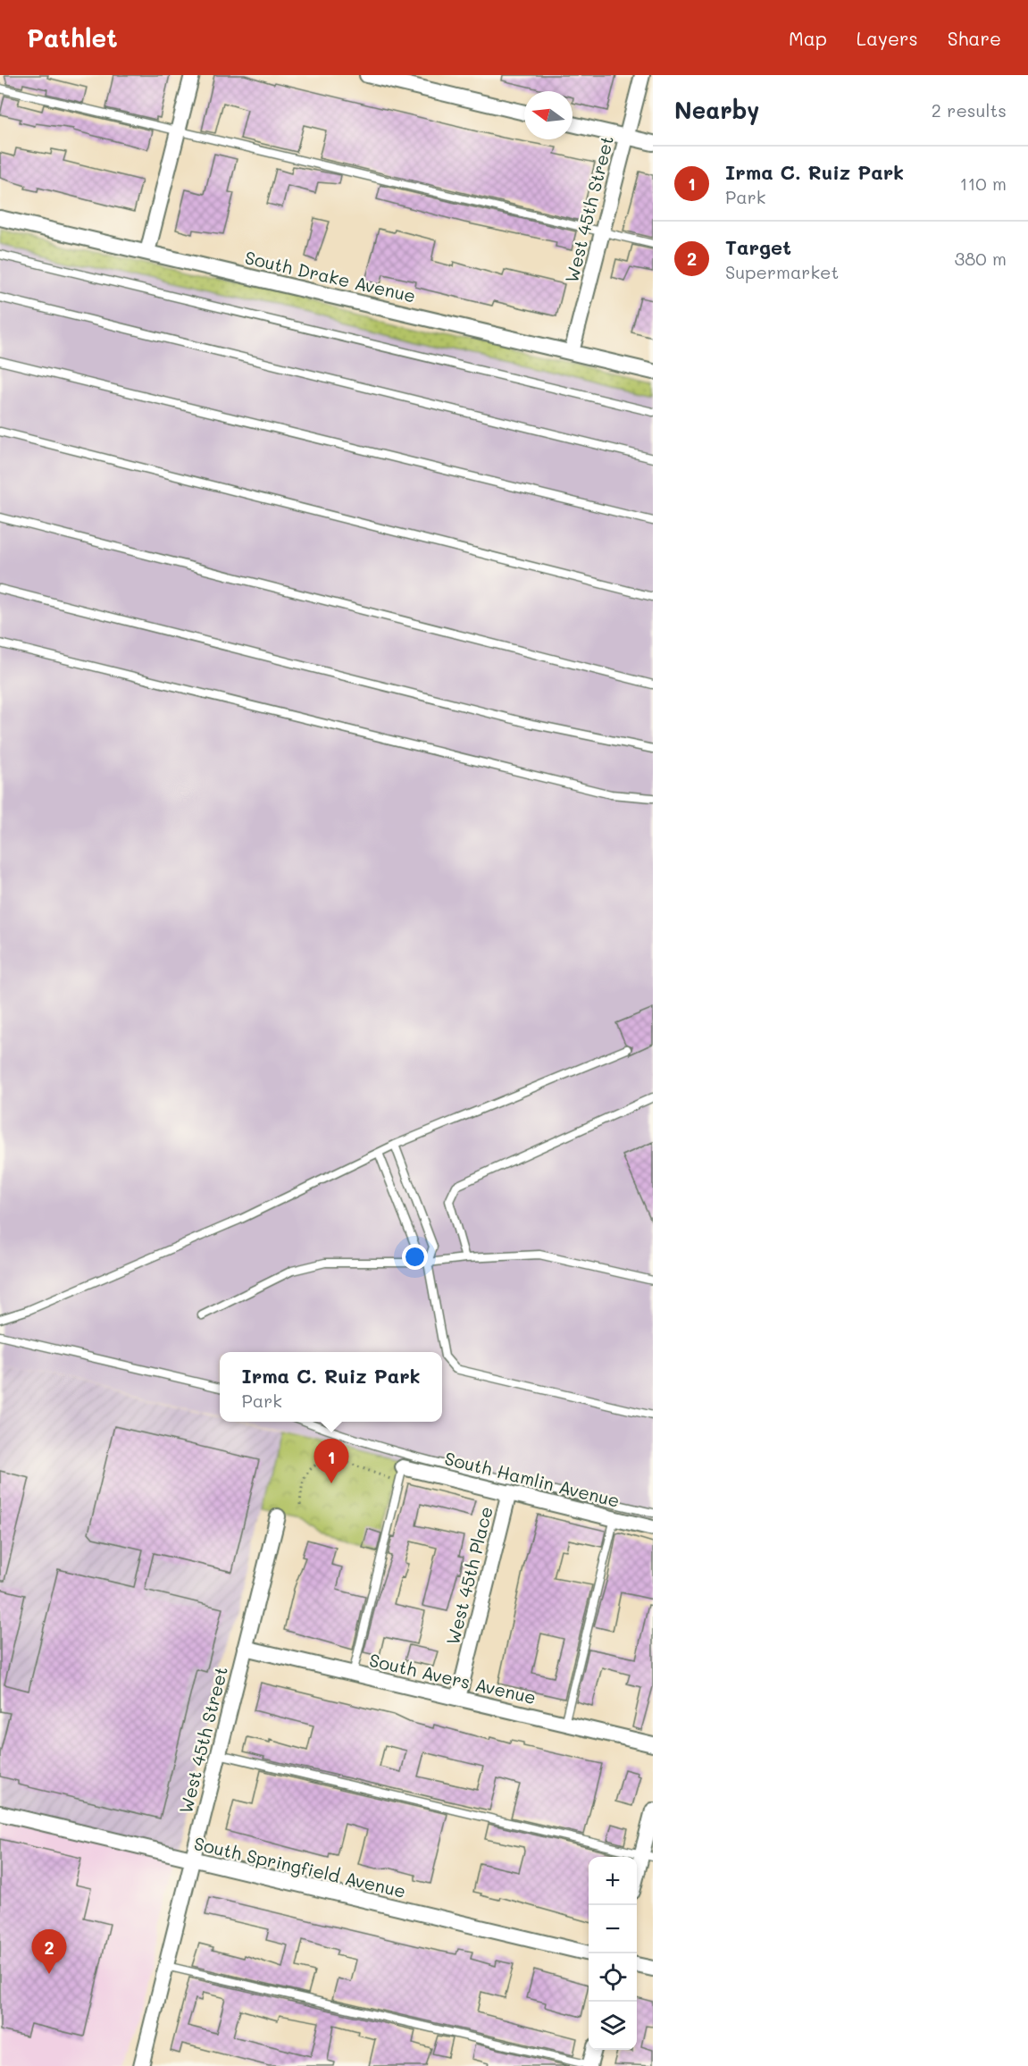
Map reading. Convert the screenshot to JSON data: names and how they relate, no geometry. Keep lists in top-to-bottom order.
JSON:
{
  "streets": {
    "street": [
      "West 45th Street",
      "South Drake Avenue",
      "South Hamlin Avenue",
      "West 45th Place",
      "South Avers Avenue",
      "South Springfield Avenue"
    ]
  },
  "crossings": [
    ["West 45th Street", "South Drake Avenue"],
    ["West 45th Street", "South Avers Avenue"],
    ["West 45th Street", "South Springfield Avenue"],
    ["South Hamlin Avenue", "West 45th Place"],
    ["West 45th Place", "South Avers Avenue"]
  ],
  "north": "left",
  "page": {
    "header": "Pathlet",
    "nav": ["Map", "Layers", "Share"],
    "heading": ["Nearby", "2 results"],
    "list": [
      {
        "mark": "1",
        "name": "Irma C. Ruiz Park",
        "note": "Park",
        "value": "110 m"
      },
      {
        "mark": "2",
        "name": "Target",
        "note": "Supermarket",
        "value": "380 m"
      }
    ],
    "popup": ["Irma C. Ruiz Park", "Park"],
    "pins": ["1", "2"],
    "map_buttons": ["+", "−"]
  }
}
